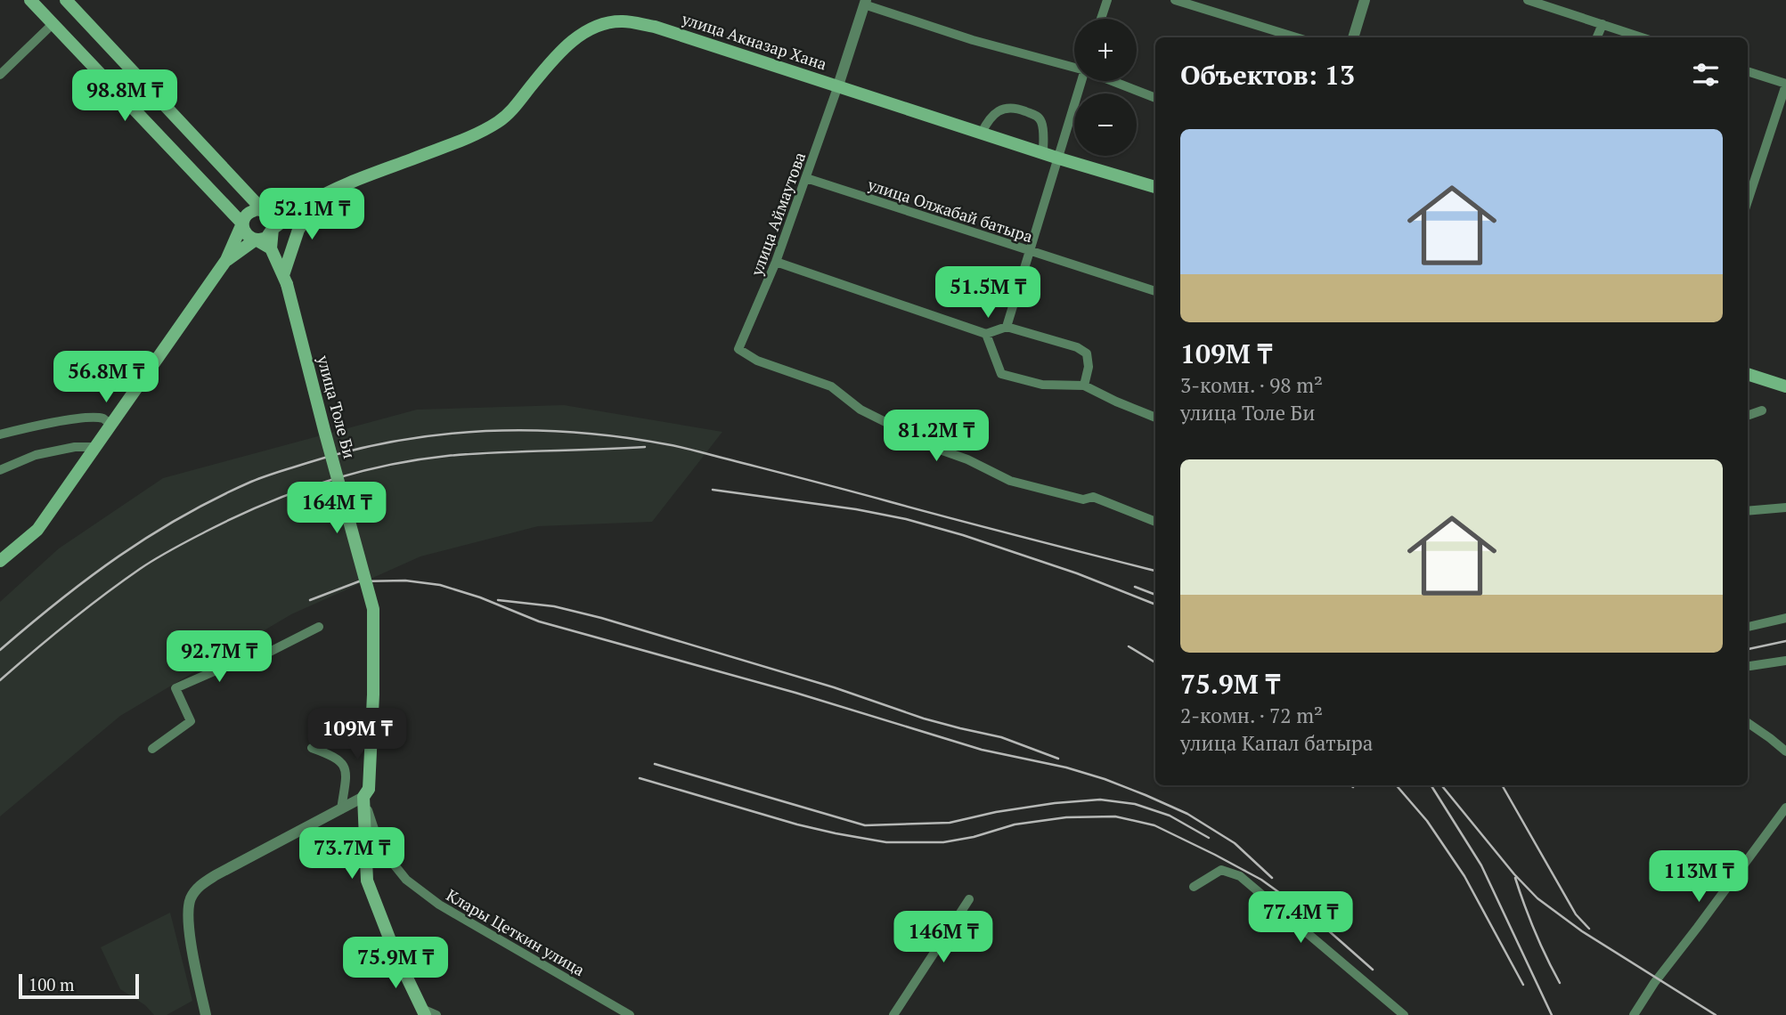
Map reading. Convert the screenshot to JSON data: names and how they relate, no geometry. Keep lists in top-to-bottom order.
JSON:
{
  "streets": {
    "main road": ["улица Акназар Хана", "улица Толе Би"],
    "street": ["улица Олжабай батыра", "улица Аймаутова", "Клары Цеткин улица"]
  },
  "crossings": [
    ["улица Акназар Хана", "улица Аймаутова"],
    ["улица Олжабай батыра", "улица Аймаутова"],
    ["улица Толе Би", "Клары Цеткин улица"]
  ],
  "scale_bar": "100 m",
  "page": {
    "map_buttons": ["+", "−"],
    "heading": "Объектов: 13",
    "price": [
      "98.8M ₸",
      "52.1M ₸",
      "51.5M ₸",
      "56.8M ₸",
      "81.2M ₸",
      "164M ₸",
      "92.7M ₸",
      "109M ₸",
      "73.7M ₸",
      "113M ₸",
      "77.4M ₸",
      "146M ₸",
      "75.9M ₸"
    ],
    "list": [
      {
        "name": "109M ₸",
        "note": "3-комн. · 98 m² · улица Толе Би"
      },
      {
        "name": "75.9M ₸",
        "note": "2-комн. · 72 m² · улица Капал батыра"
      }
    ],
    "scale": "100 m"
  }
}
